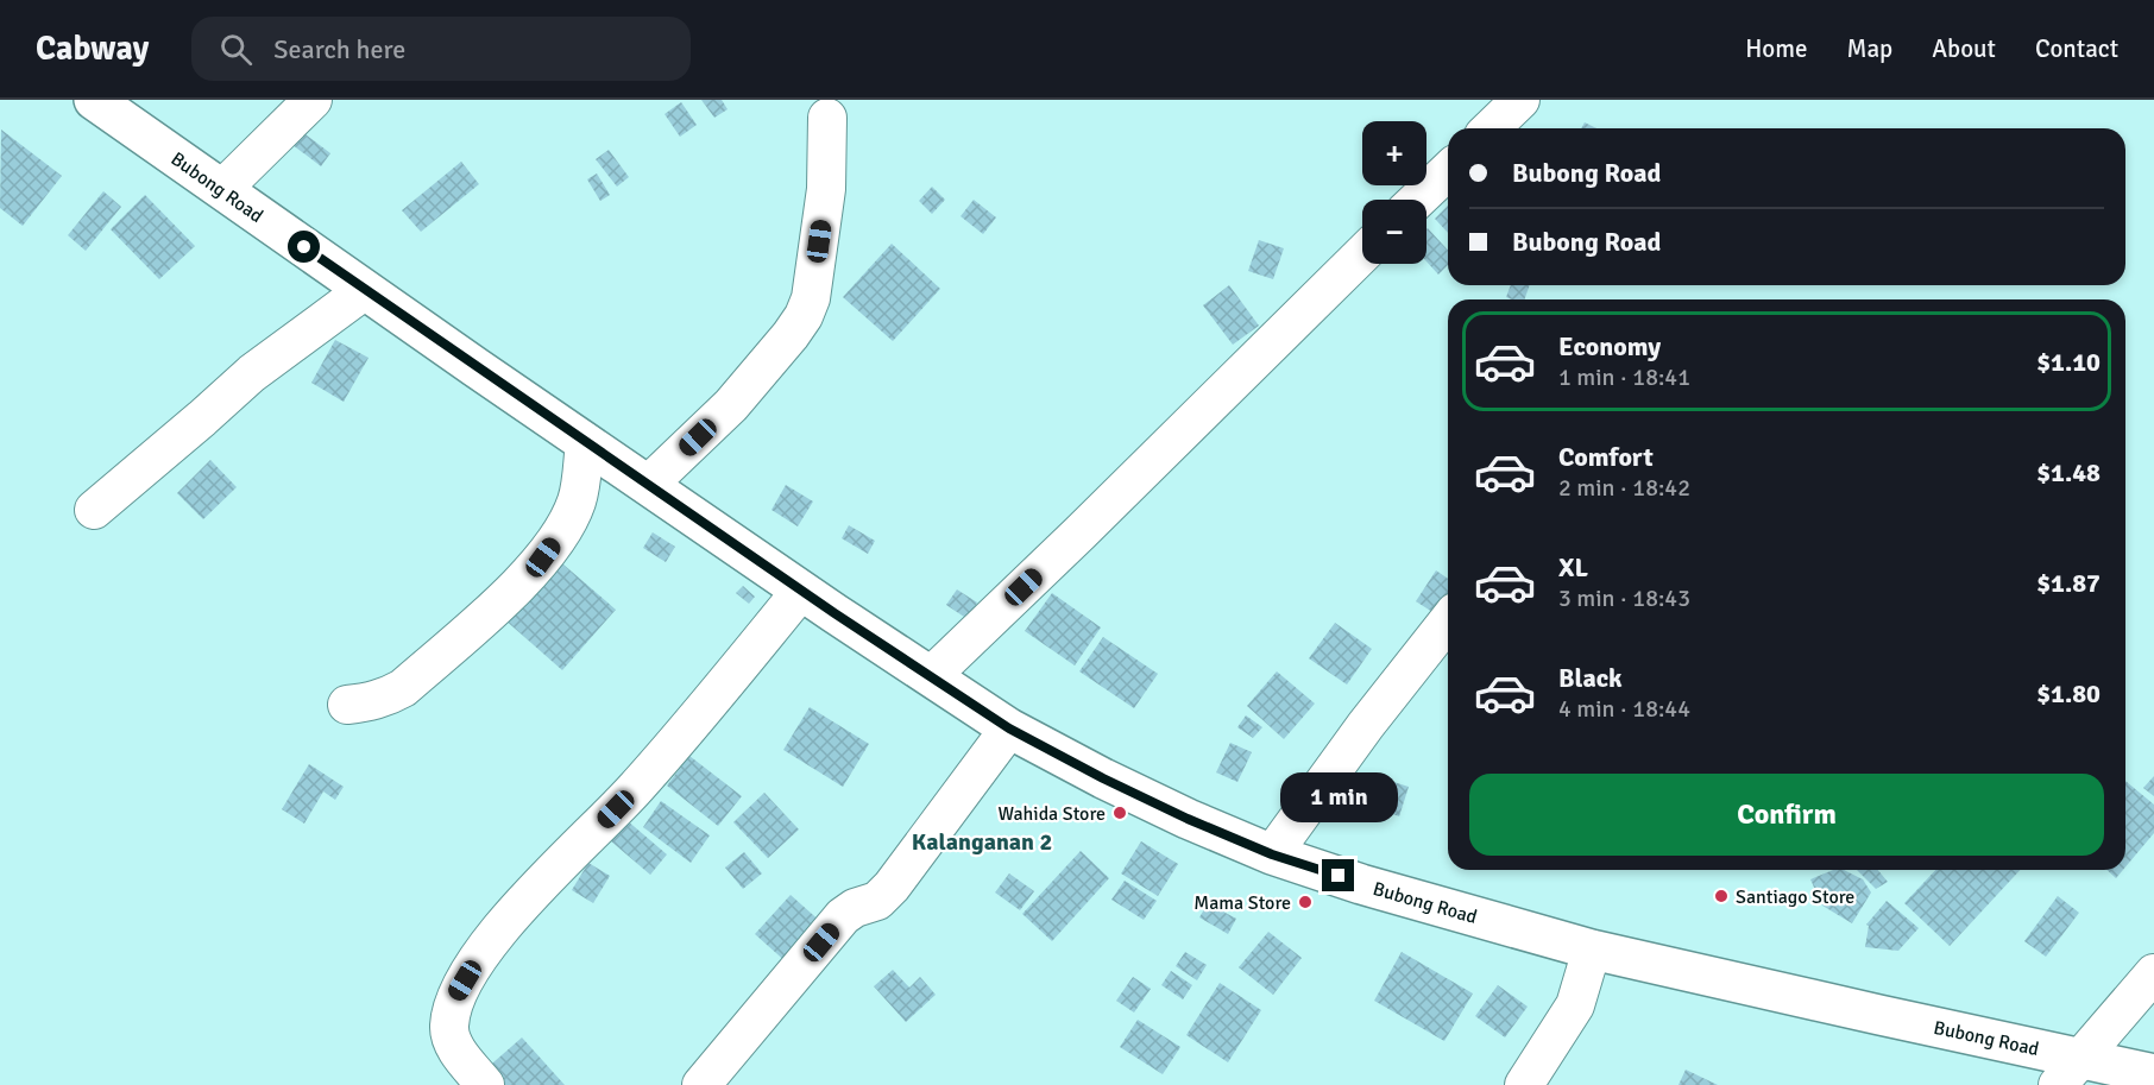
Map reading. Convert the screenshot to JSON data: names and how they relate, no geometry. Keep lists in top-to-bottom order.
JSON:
{
  "streets": {
    "main road": ["Bubong Road"]
  },
  "districts": ["Kalanganan 2"],
  "places": ["Wahida Store", "Santiago Store", "Mama Store"],
  "page": {
    "header": "Cabway",
    "search": "Search here",
    "nav": [
      "Home",
      "Map",
      "About",
      "Contact"
    ],
    "map_buttons": ["+", "−"],
    "banner": ["Bubong Road", "Bubong Road"],
    "list": [
      {
        "name": "Economy",
        "note": "1 min · 18:41",
        "value": "$1.10"
      },
      {
        "name": "Comfort",
        "note": "2 min · 18:42",
        "value": "$1.48"
      },
      {
        "name": "XL",
        "note": "3 min · 18:43",
        "value": "$1.87"
      },
      {
        "name": "Black",
        "note": "4 min · 18:44",
        "value": "$1.80"
      }
    ],
    "buttons": "Confirm",
    "bubble": "1 min"
  }
}
